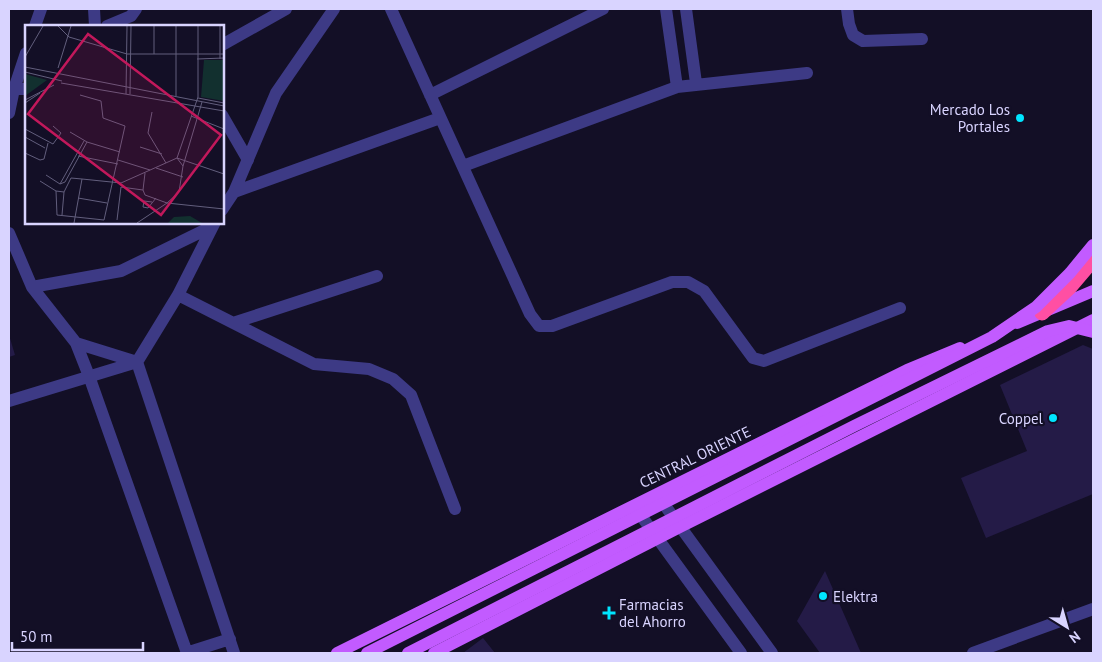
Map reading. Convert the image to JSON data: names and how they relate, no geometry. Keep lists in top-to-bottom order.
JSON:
{
  "streets": {
    "main road": ["CENTRAL ORIENTE"]
  },
  "places": {
    "other": ["Mercado Los Portales", "Coppel", "Elektra"],
    "health": ["Farmacias del Ahorro"]
  },
  "scale_bar": "50 m",
  "north": "bottom right"
}
